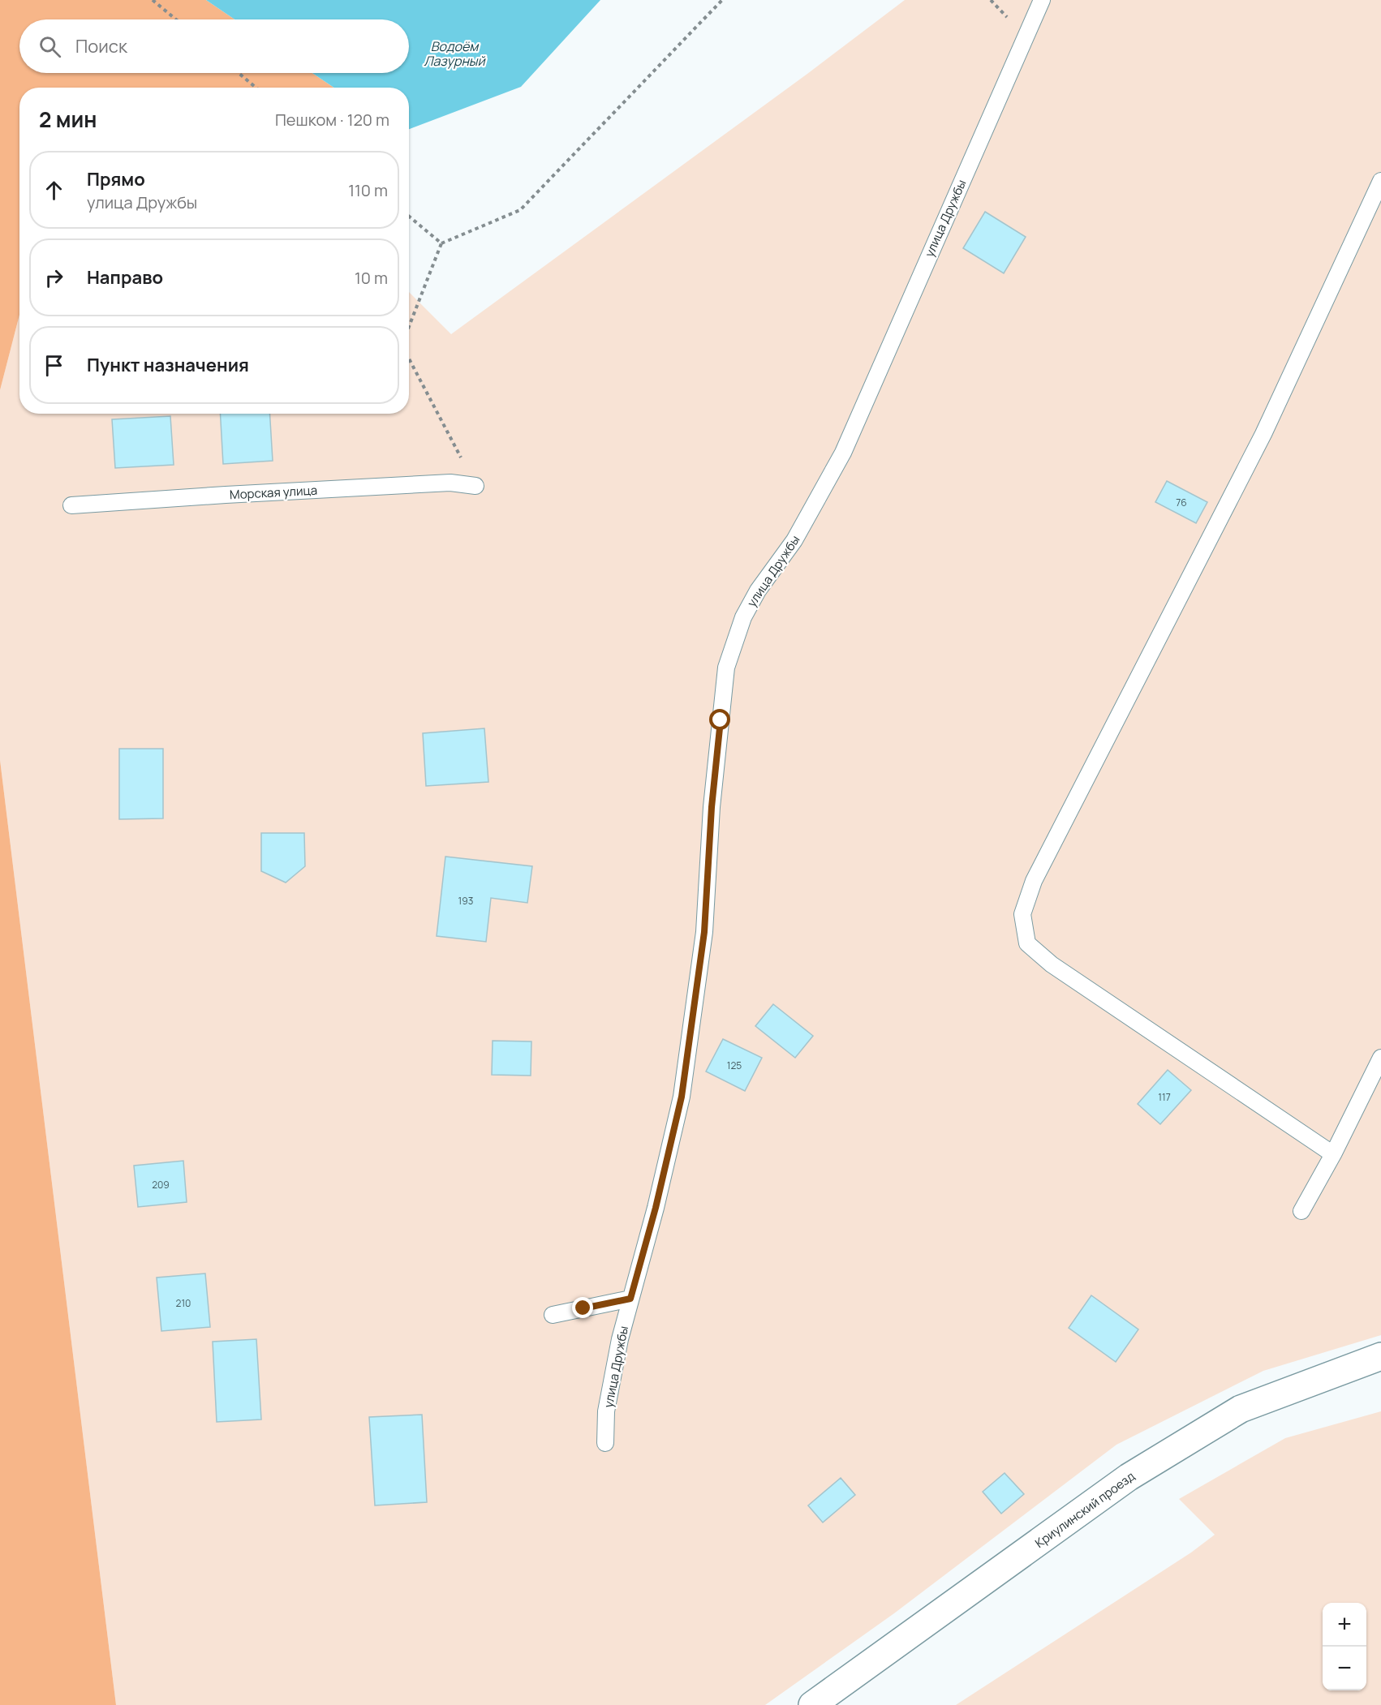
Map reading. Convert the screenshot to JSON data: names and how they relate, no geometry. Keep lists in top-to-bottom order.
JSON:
{
  "streets": {
    "street": ["Криулинский проезд"],
    "lane": ["улица Дружбы", "Морская улица"]
  },
  "water": ["Водоём Лазурный"],
  "house_numbers": [
    "76",
    "193",
    "125",
    "117",
    "209",
    "210"
  ],
  "page": {
    "search": "Поиск",
    "heading": ["2 мин", "Пешком · 120 m"],
    "list": [
      ["Прямо", "улица Дружбы", "110 m"],
      ["Направо", "10 m"],
      "Пункт назначения"
    ],
    "map_buttons": ["+", "−"]
  }
}
